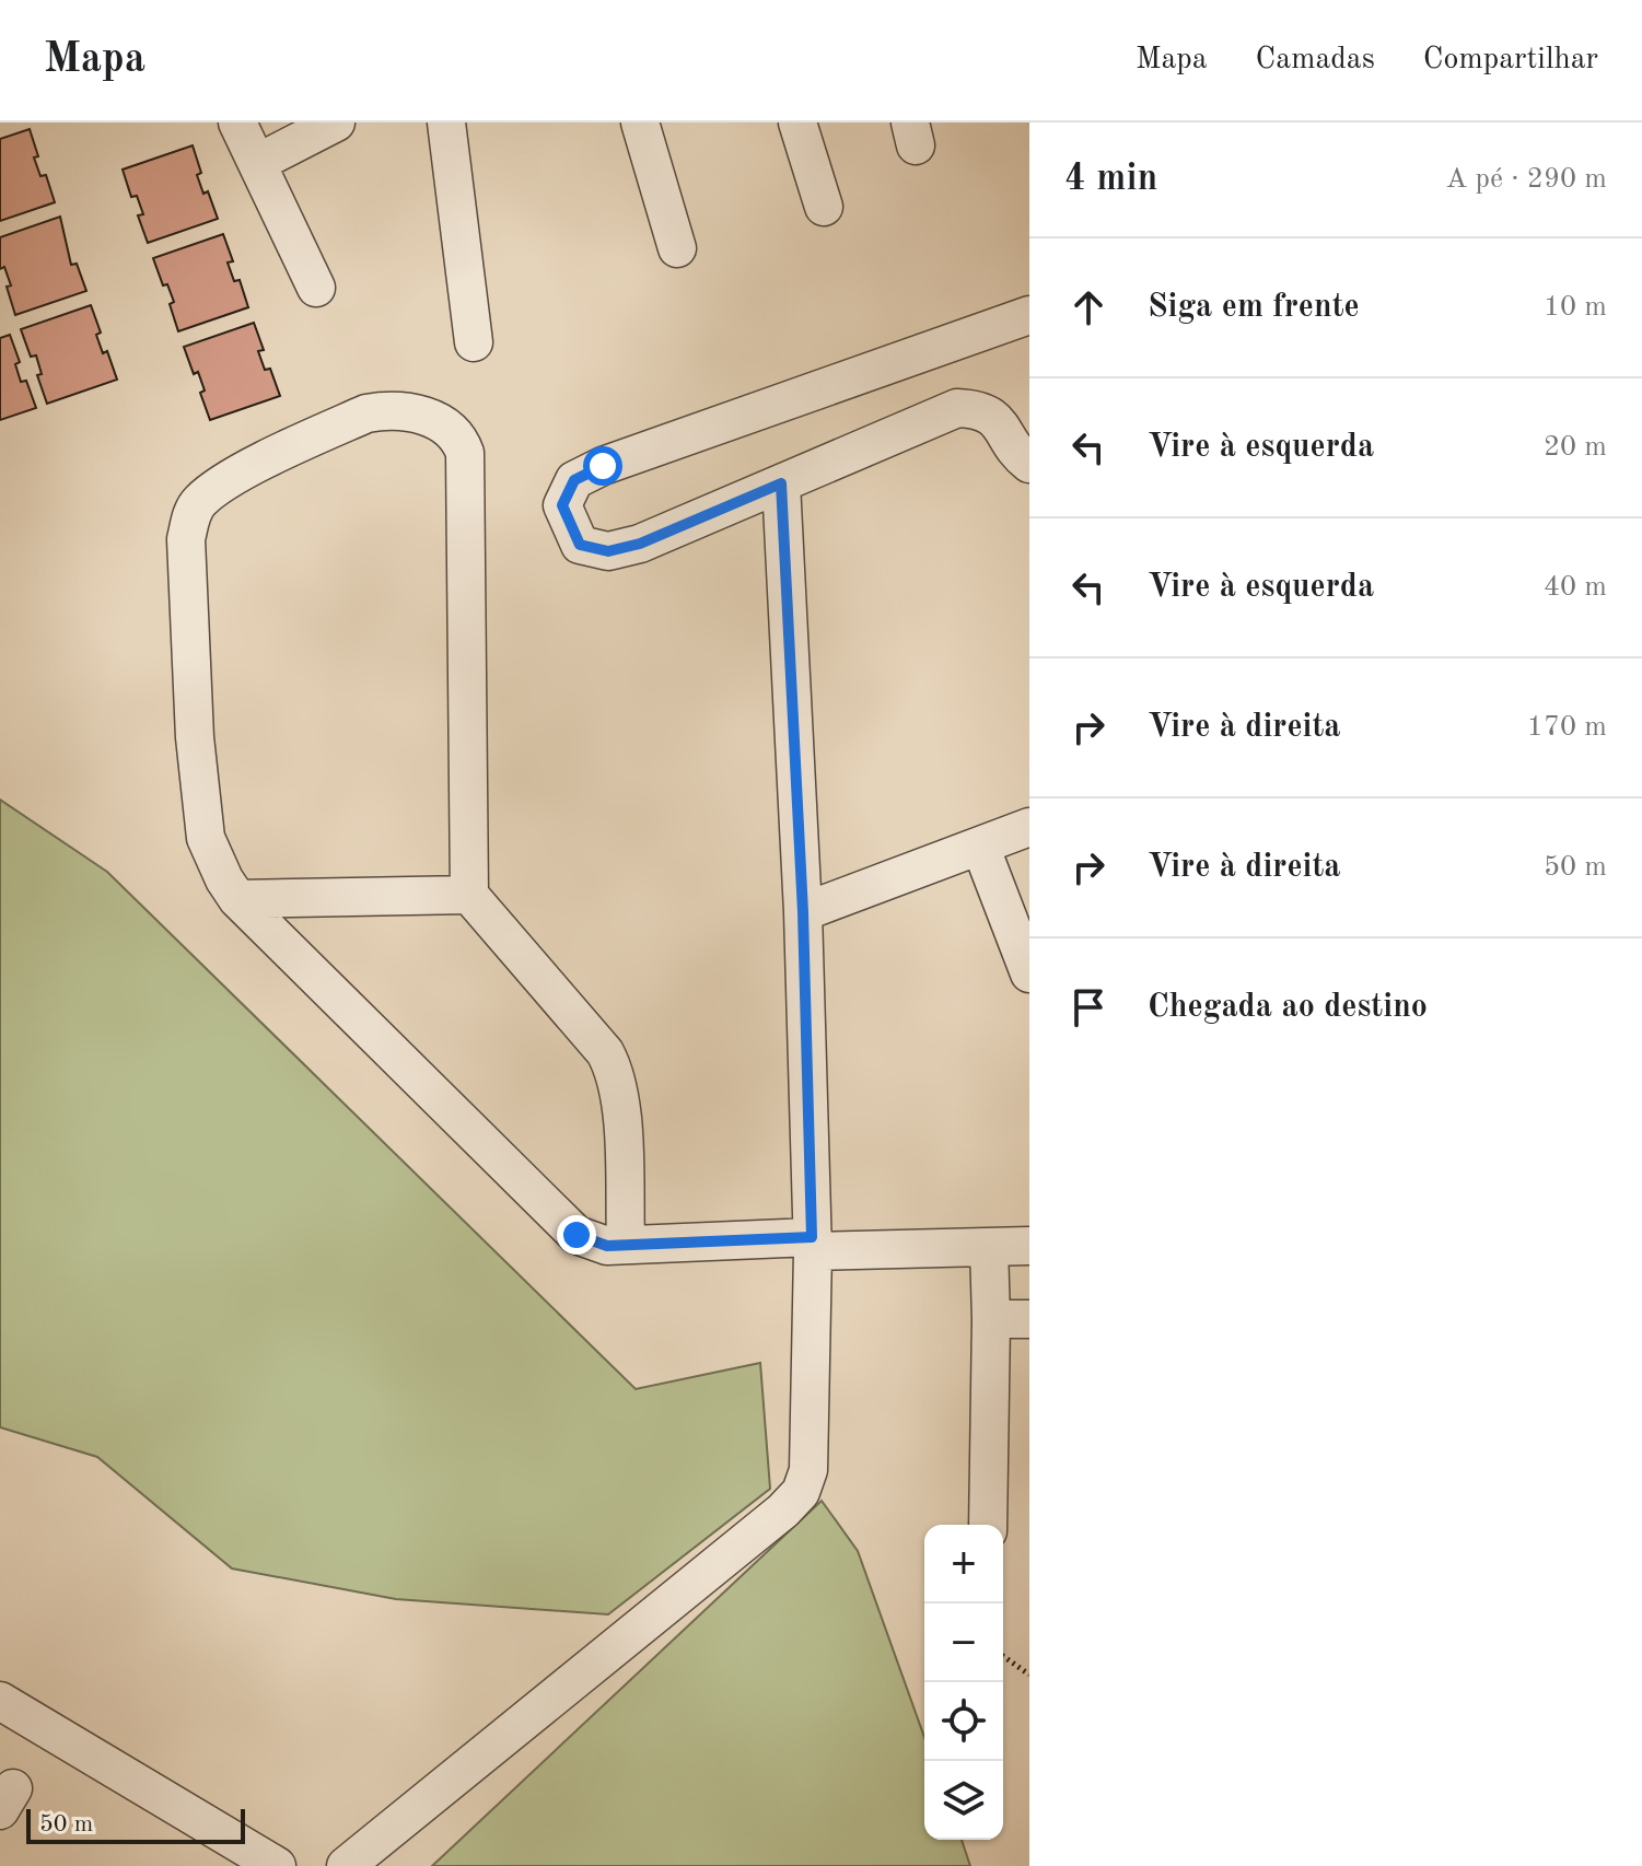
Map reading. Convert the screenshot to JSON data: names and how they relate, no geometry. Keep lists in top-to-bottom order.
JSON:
{
  "scale_bar": "50 m",
  "page": {
    "header": "Mapa",
    "nav": ["Mapa", "Camadas", "Compartilhar"],
    "heading": ["4 min", "A pé · 290 m"],
    "list": [
      ["Siga em frente", "10 m"],
      ["Vire à esquerda", "20 m"],
      ["Vire à esquerda", "40 m"],
      ["Vire à direita", "170 m"],
      ["Vire à direita", "50 m"],
      "Chegada ao destino"
    ],
    "map_buttons": ["+", "−"],
    "scale": "50 m"
  }
}
